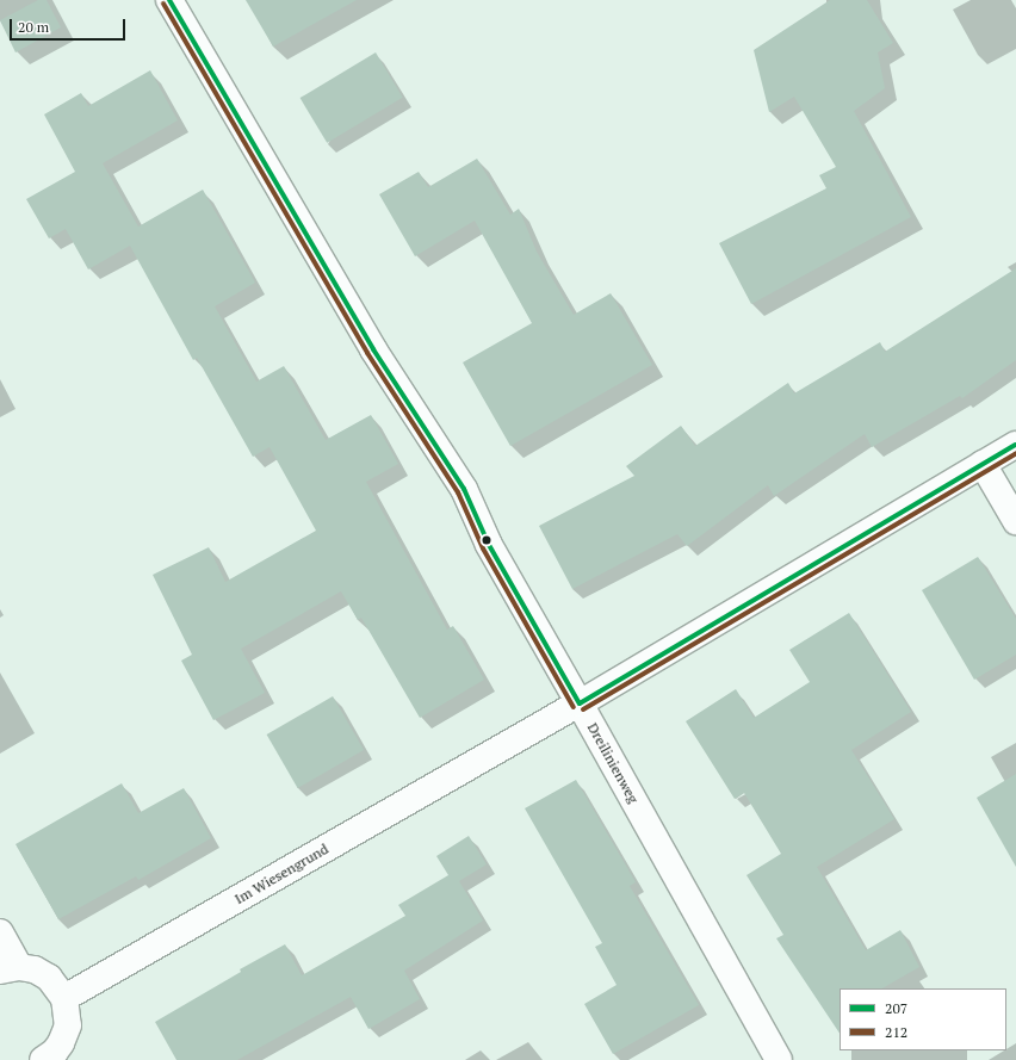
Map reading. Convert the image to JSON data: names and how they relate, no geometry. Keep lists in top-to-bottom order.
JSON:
{
  "streets": {
    "street": ["Dreilinienweg", "Im Wiesengrund"]
  },
  "crossings": [
    ["Dreilinienweg", "Im Wiesengrund"]
  ],
  "lines": ["transit line 207", "transit line 212"],
  "legend": ["207", "212"],
  "scale_bar": "20 m"
}
